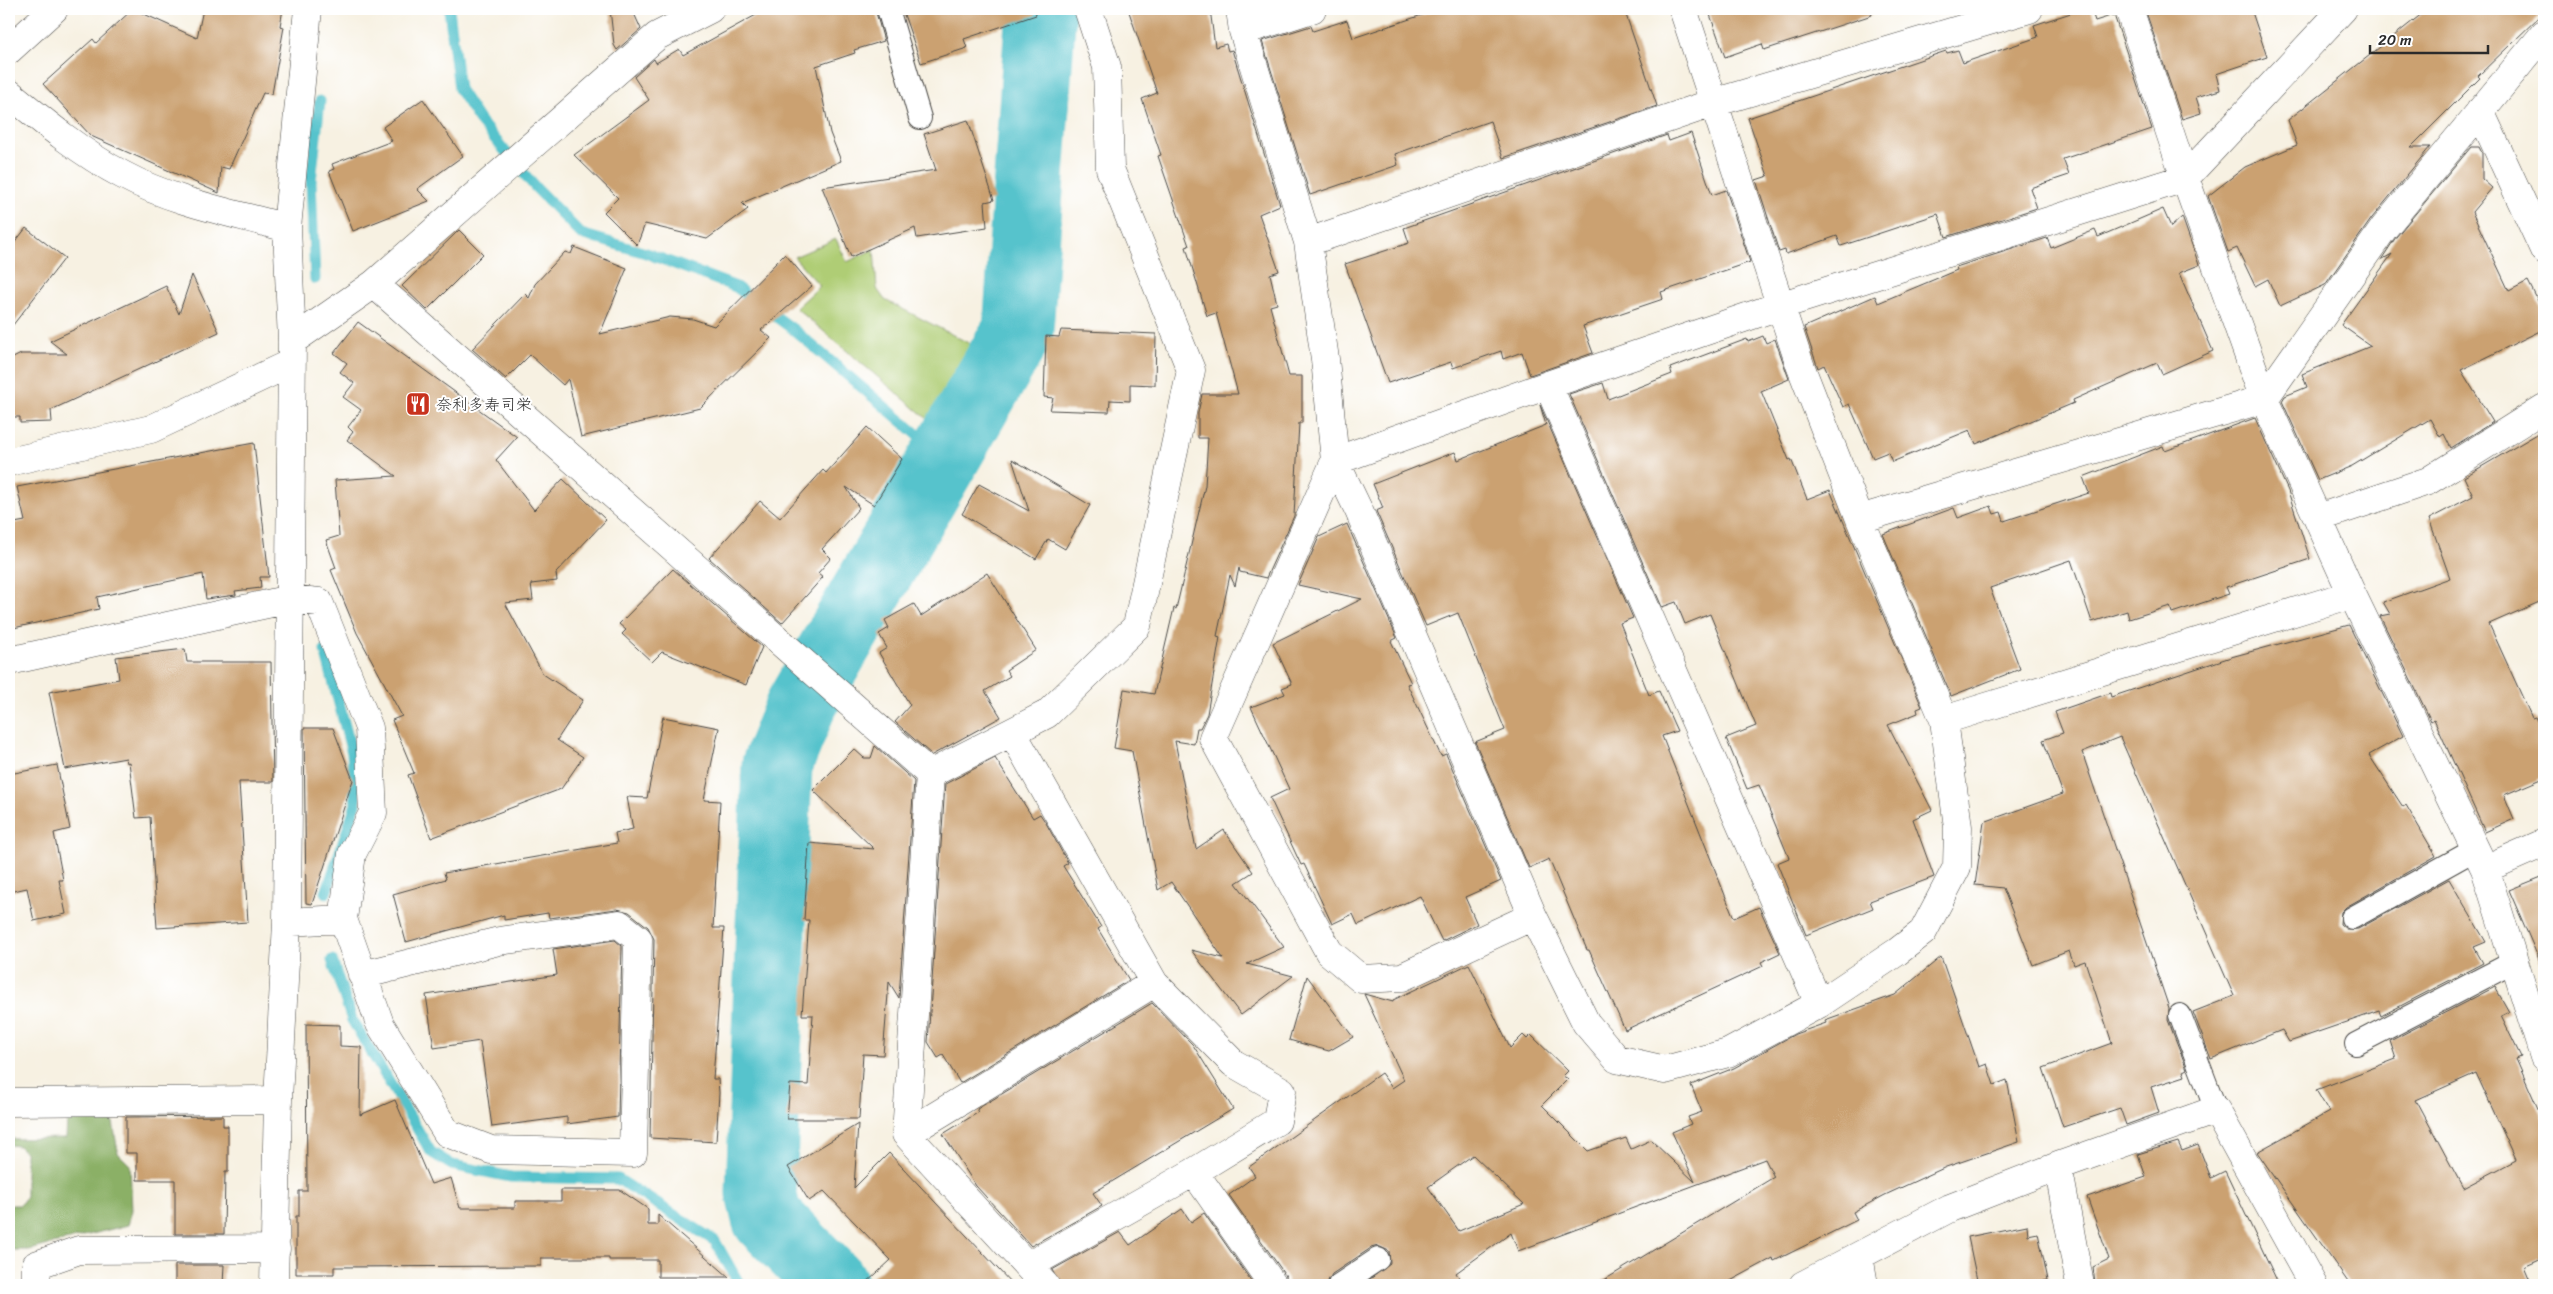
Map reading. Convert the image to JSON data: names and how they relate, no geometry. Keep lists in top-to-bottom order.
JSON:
{
  "places": {
    "restaurant": ["奈利多寿司栄"]
  },
  "scale_bar": "20 m"
}
